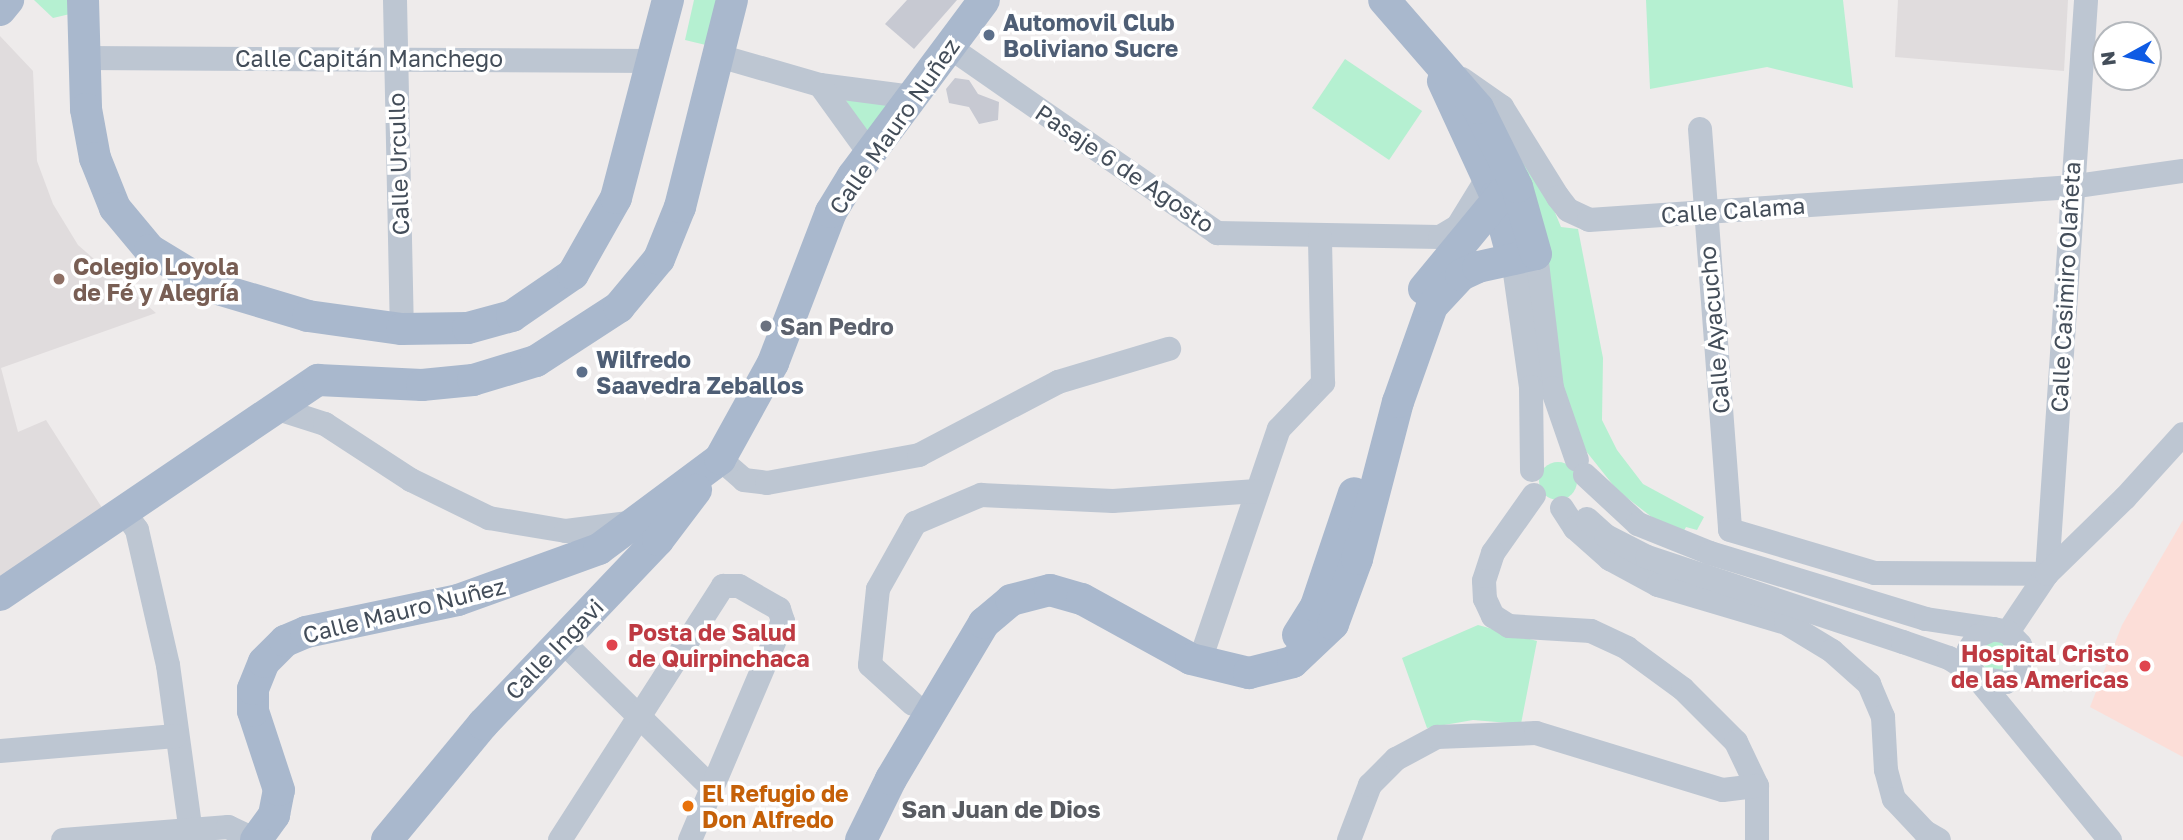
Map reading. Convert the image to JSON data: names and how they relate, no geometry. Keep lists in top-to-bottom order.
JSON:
{
  "streets": {
    "main road": ["Calle Mauro Nuñez", "Calle Calama", "Calle Ingavi"],
    "street": [
      "Calle Capitán Manchego",
      "Calle Urcullo",
      "Pasaje 6 de Agosto",
      "Calle Casimiro Olañeta",
      "Calle Ayacucho"
    ]
  },
  "crossings": [
    ["Calle Capitán Manchego", "Calle Urcullo"],
    ["Calle Mauro Nuñez", "Pasaje 6 de Agosto"],
    ["Calle Mauro Nuñez", "Calle Ingavi"],
    ["Calle Calama", "Calle Casimiro Olañeta"],
    ["Calle Calama", "Calle Ayacucho"],
    ["Calle Casimiro Olañeta", "Calle Ayacucho"]
  ],
  "districts": ["San Juan de Dios"],
  "places": [
    "Automovil Club Boliviano Sucre",
    "Colegio Loyola de Fé y Alegría",
    "San Pedro",
    "Wilfredo Saavedra Zeballos",
    "Posta de Salud de Quirpinchaca",
    "Hospital Cristo de las Americas",
    "El Refugio de Don Alfredo"
  ],
  "north": "left"
}
